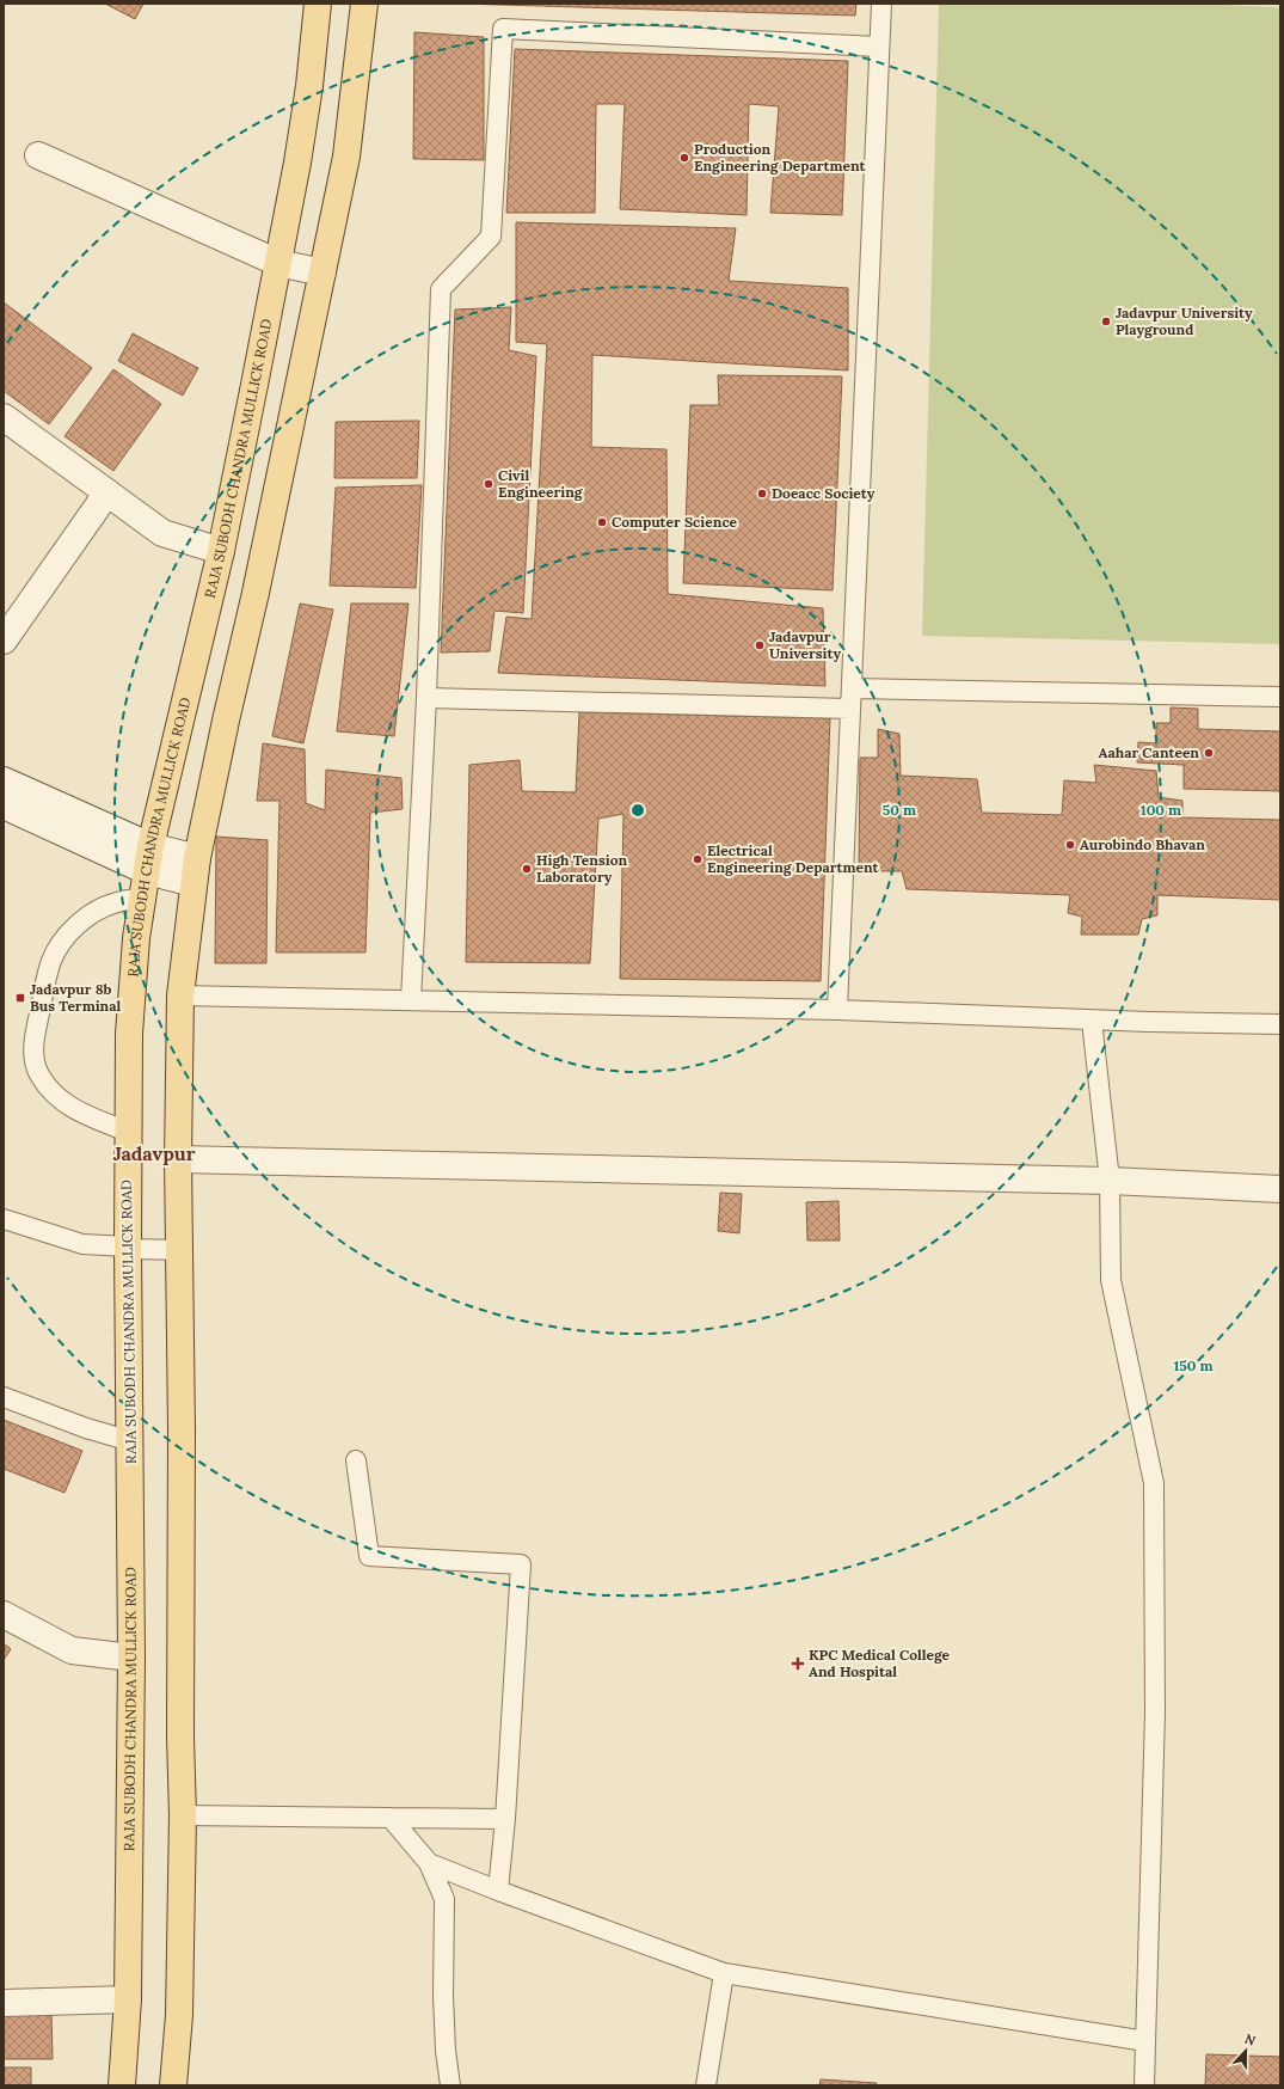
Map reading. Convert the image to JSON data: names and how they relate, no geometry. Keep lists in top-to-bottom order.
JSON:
{
  "streets": {
    "main road": ["RAJA SUBODH CHANDRA MULLICK ROAD"]
  },
  "districts": ["Jadavpur"],
  "places": {
    "other": [
      "Production Engineering Department",
      "Jadavpur University Playground",
      "Civil Engineering",
      "Doeacc Society",
      "Computer Science",
      "Jadavpur University",
      "Aahar Canteen",
      "Aurobindo Bhavan",
      "Electrical Engineering Department",
      "High Tension Laboratory"
    ],
    "transit": ["Jadavpur 8b Bus Terminal"],
    "health": ["KPC Medical College And Hospital"]
  },
  "north": "top",
  "rings": ["50 m", "100 m", "150 m"]
}
